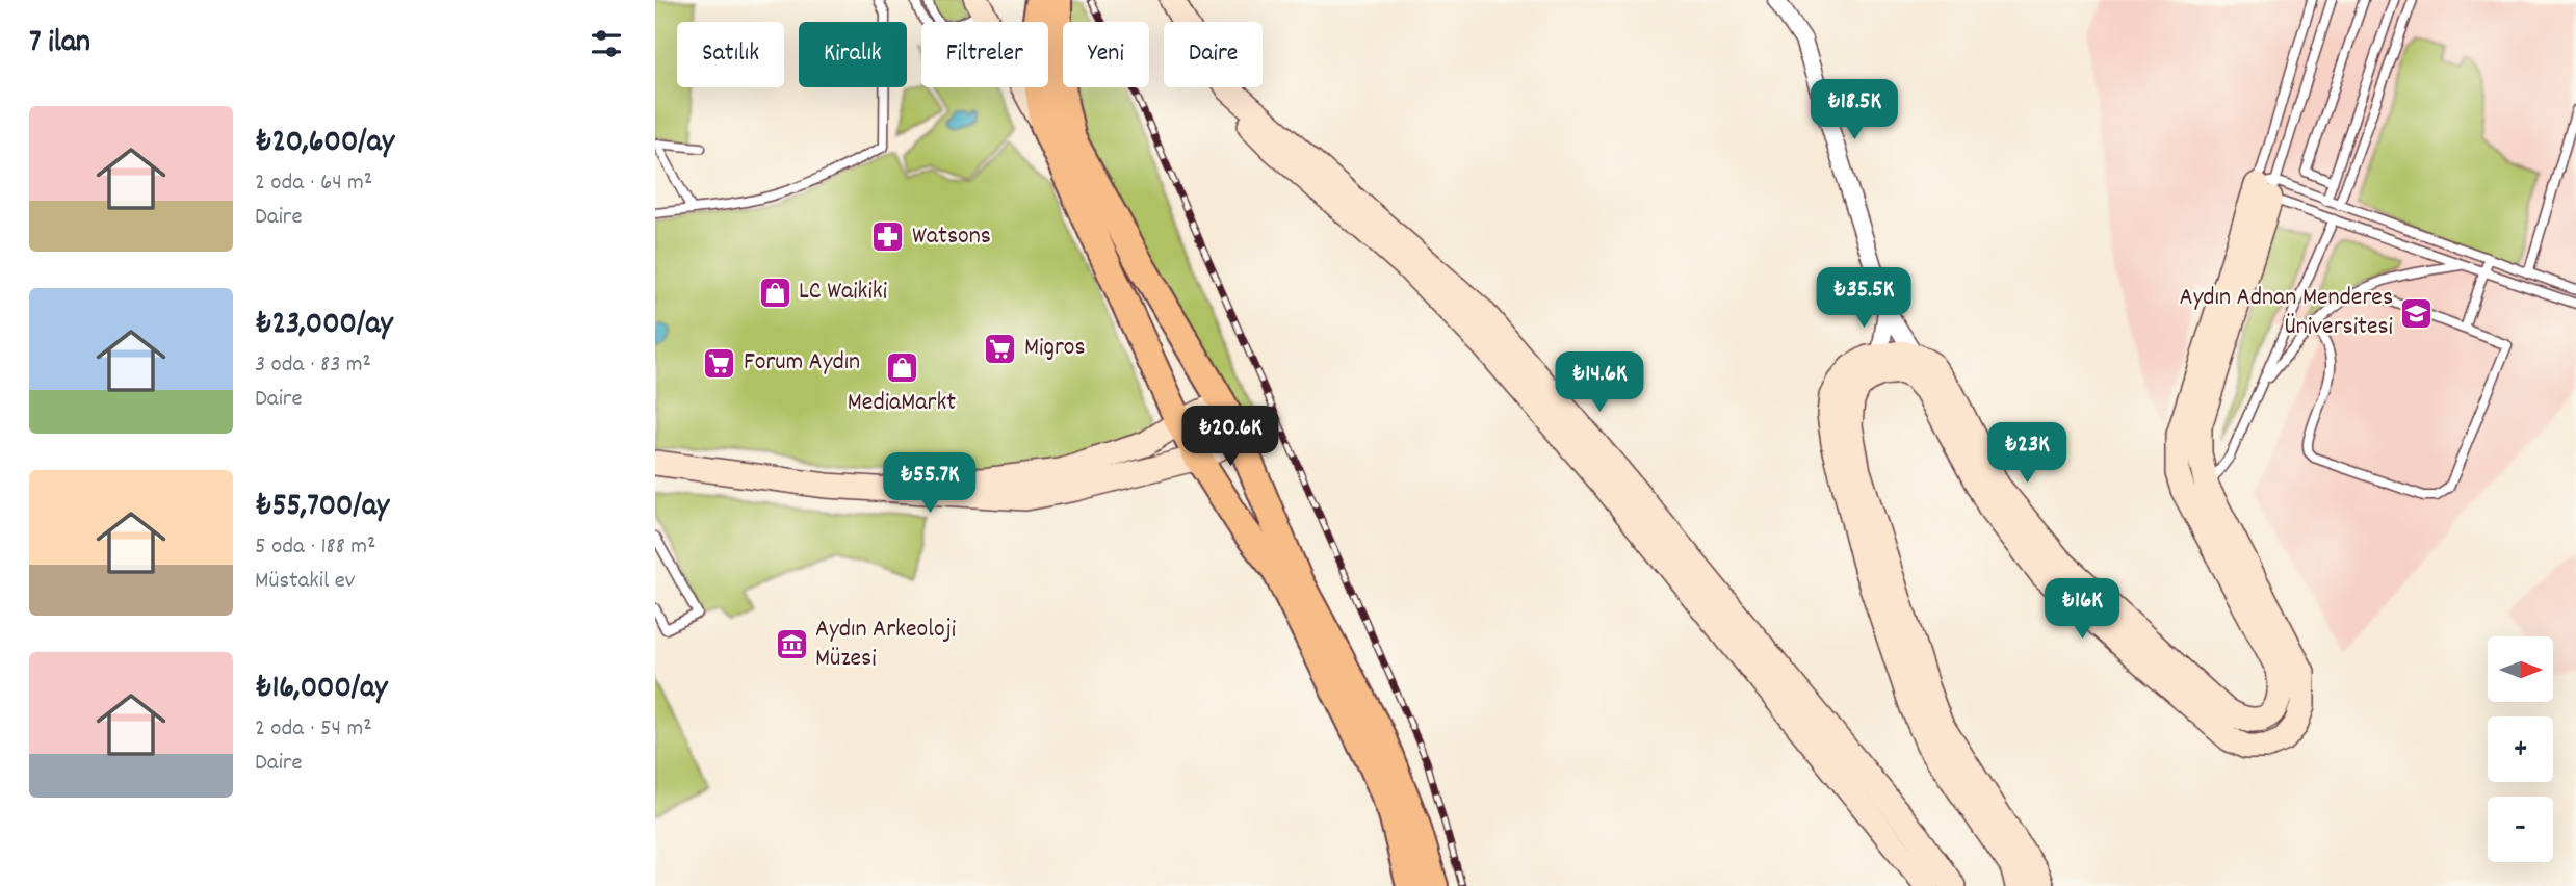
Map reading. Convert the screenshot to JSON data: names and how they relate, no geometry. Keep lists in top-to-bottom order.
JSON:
{
  "places": {
    "pharmacy": ["Watsons"],
    "shop": ["LC Waikiki", "MediaMarkt"],
    "school or university": ["Aydın Adnan Menderes Üniversitesi"],
    "supermarket": ["Migros", "Forum Aydın"],
    "museum": ["Aydın Arkeoloji Müzesi"]
  },
  "north": "right",
  "page": {
    "heading": "7 ilan",
    "chip": [
      "Satılık",
      "Kiralık",
      "Filtreler",
      "Yeni",
      "Daire"
    ],
    "price": [
      "₺18.5K",
      "₺35.5K",
      "₺14.6K",
      "₺20.6K",
      "₺23K",
      "₺55.7K",
      "₺16K"
    ],
    "list": [
      {
        "name": "₺20,600/ay",
        "note": "2 oda · 64 m² · Daire"
      },
      {
        "name": "₺23,000/ay",
        "note": "3 oda · 83 m² · Daire"
      },
      {
        "name": "₺55,700/ay",
        "note": "5 oda · 188 m² · Müstakil ev"
      },
      {
        "name": "₺16,000/ay",
        "note": "2 oda · 54 m² · Daire"
      }
    ],
    "map_buttons": ["+", "−"]
  }
}
